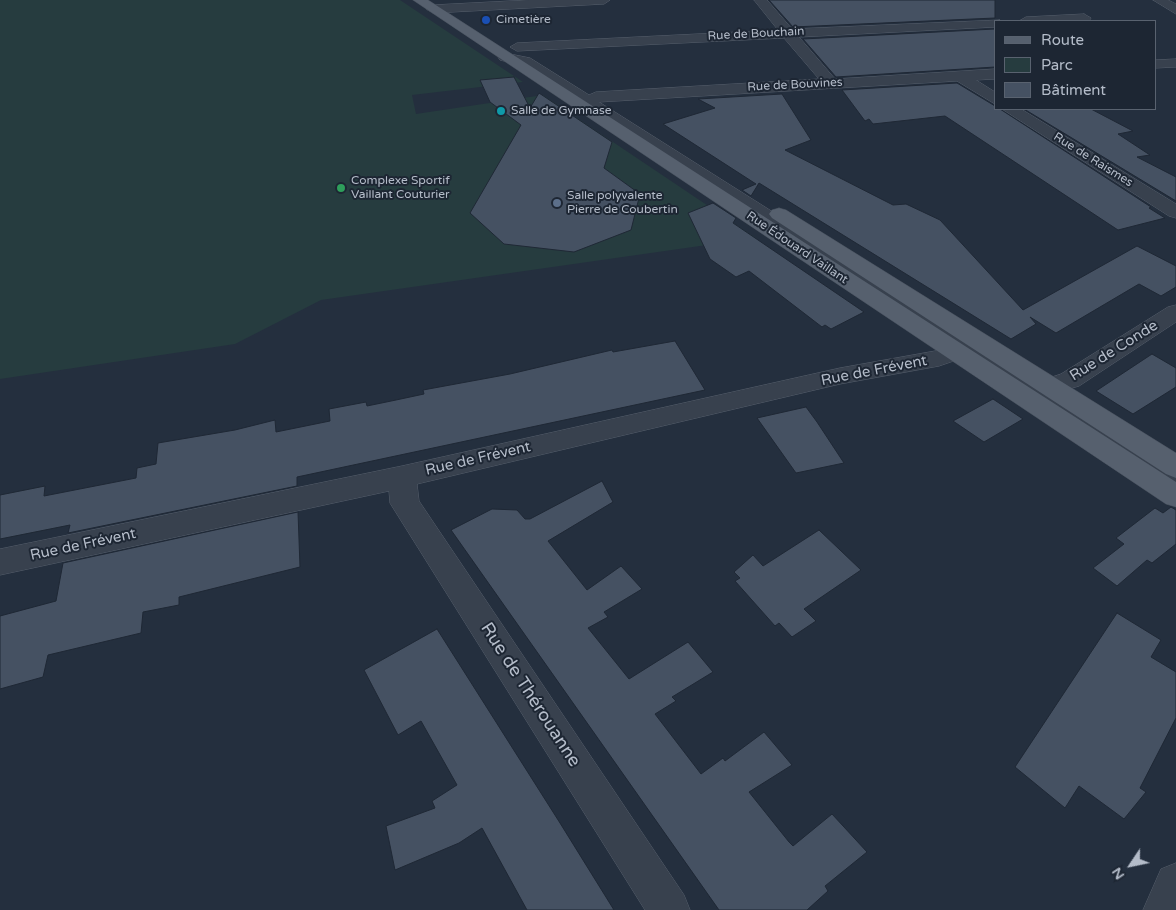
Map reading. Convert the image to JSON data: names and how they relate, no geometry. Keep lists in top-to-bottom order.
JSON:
{
  "streets": {
    "main road": ["Rue Édouard Vaillant"],
    "street": [
      "Rue de Bouchain",
      "Rue de Bouvines",
      "Rue de Raismes",
      "Rue de Conde",
      "Rue de Frévent",
      "Rue de Thérouanne"
    ]
  },
  "crossings": [
    ["Rue de Bouchain", "Rue Édouard Vaillant"],
    ["Rue de Bouvines", "Rue Édouard Vaillant"],
    ["Rue Édouard Vaillant", "Rue de Conde"],
    ["Rue Édouard Vaillant", "Rue de Frévent"],
    ["Rue de Frévent", "Rue de Thérouanne"]
  ],
  "places": [
    "Cimetière",
    "Salle de Gymnase",
    "Complexe Sportif Vaillant Couturier",
    "Salle polyvalente Pierre de Coubertin"
  ],
  "legend": ["Route", "Parc", "Bâtiment"],
  "north": "bottom left"
}
